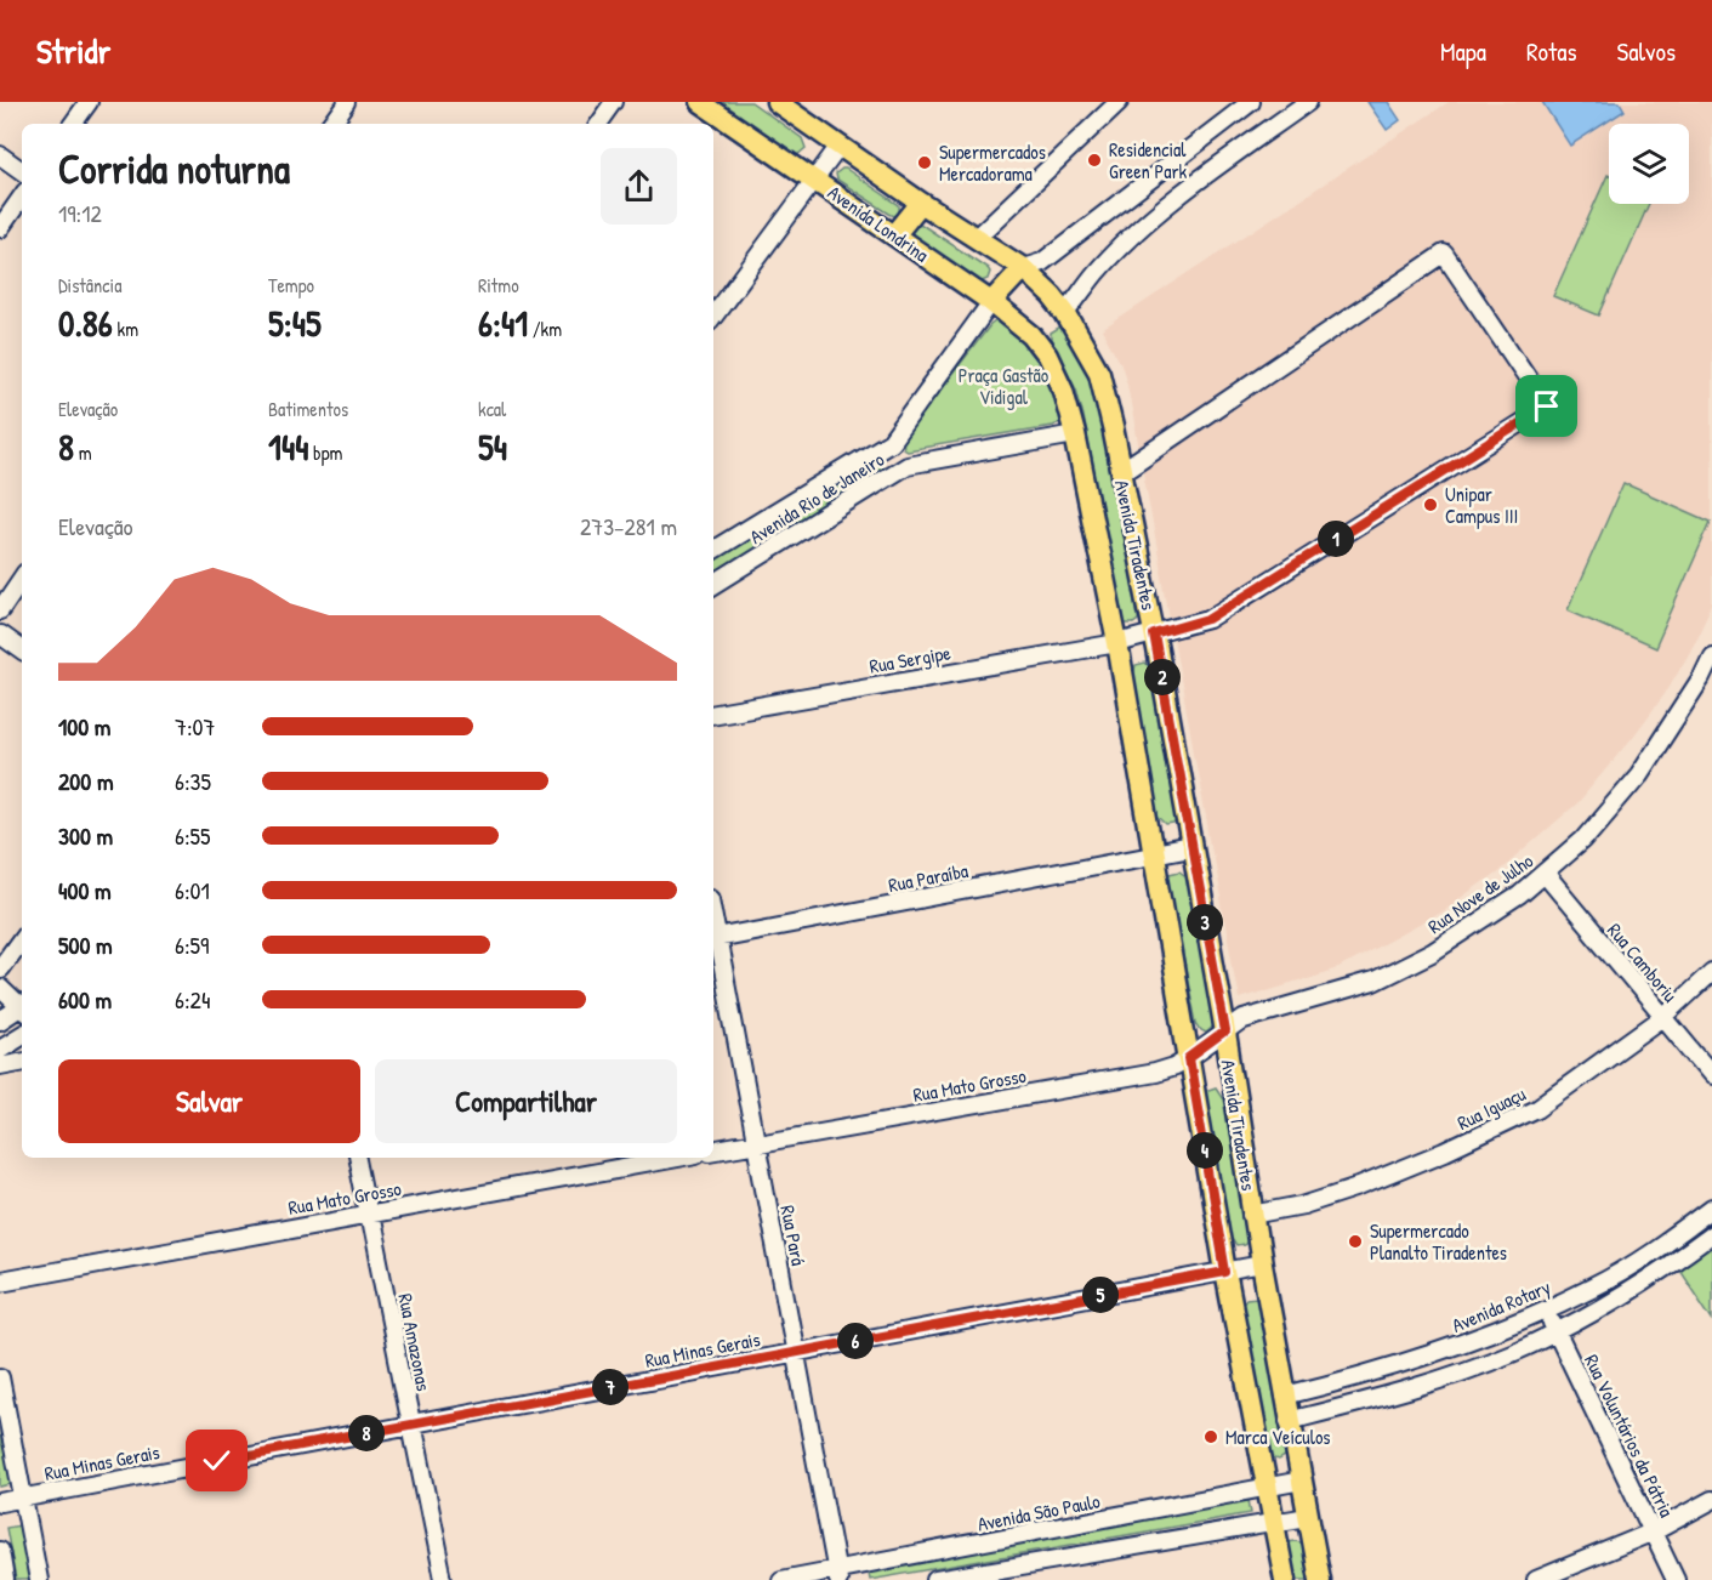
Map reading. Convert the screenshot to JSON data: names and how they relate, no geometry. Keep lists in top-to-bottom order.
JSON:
{
  "streets": {
    "main road": ["Avenida Londrina", "Avenida Tiradentes"],
    "street": [
      "Avenida Rio de Janeiro",
      "Rua Sergipe",
      "Rua Paraíba",
      "Rua Nove de Julho",
      "Rua Camboriu",
      "Rua Mato Grosso",
      "Rua Iguaçu",
      "Rua Pará",
      "Avenida Rotary",
      "Rua Amazonas",
      "Rua Minas Gerais",
      "Rua Voluntários da Pátria",
      "Avenida São Paulo"
    ]
  },
  "crossings": [
    ["Avenida Londrina", "Avenida Tiradentes"],
    ["Avenida Tiradentes", "Rua Sergipe"],
    ["Avenida Tiradentes", "Rua Paraíba"],
    ["Avenida Tiradentes", "Rua Nove de Julho"],
    ["Avenida Tiradentes", "Rua Mato Grosso"],
    ["Avenida Tiradentes", "Rua Iguaçu"],
    ["Avenida Tiradentes", "Avenida Rotary"],
    ["Avenida Tiradentes", "Rua Minas Gerais"],
    ["Avenida Tiradentes", "Avenida São Paulo"],
    ["Rua Paraíba", "Rua Pará"],
    ["Rua Nove de Julho", "Rua Camboriu"],
    ["Rua Nove de Julho", "Rua Mato Grosso"],
    ["Rua Camboriu", "Rua Iguaçu"],
    ["Rua Mato Grosso", "Rua Pará"],
    ["Rua Mato Grosso", "Rua Amazonas"],
    ["Rua Pará", "Rua Minas Gerais"],
    ["Rua Pará", "Avenida São Paulo"],
    ["Avenida Rotary", "Rua Voluntários da Pátria"],
    ["Rua Amazonas", "Rua Minas Gerais"]
  ],
  "parks": ["Praça Gastão Vidigal"],
  "places": [
    "Residencial Green Park",
    "Supermercados Mercadorama",
    "Unipar Campus III",
    "Supermercado Planalto Tiradentes",
    "Marca Veículos"
  ],
  "page": {
    "header": "Stridr",
    "nav": ["Mapa", "Rotas", "Salvos"],
    "heading": ["Corrida noturna", "19:12"],
    "stats": [
      ["Distância", "0.86 km"],
      ["Tempo", "5:45"],
      ["Ritmo", "6:41 /km"],
      ["Elevação", "8 m"],
      ["Batimentos", "144 bpm"],
      ["kcal", "54"]
    ],
    "chart": ["Elevação", "273–281 m"],
    "pins": [
      "1",
      "2",
      "3",
      "4",
      "5",
      "6",
      "7",
      "8"
    ],
    "list": [
      {
        "name": "100 m",
        "note": "7:07"
      },
      {
        "name": "200 m",
        "note": "6:35"
      },
      {
        "name": "300 m",
        "note": "6:55"
      },
      {
        "name": "400 m",
        "note": "6:01"
      },
      {
        "name": "500 m",
        "note": "6:59"
      },
      {
        "name": "600 m",
        "note": "6:24"
      }
    ],
    "buttons": ["Salvar", "Compartilhar"]
  }
}
